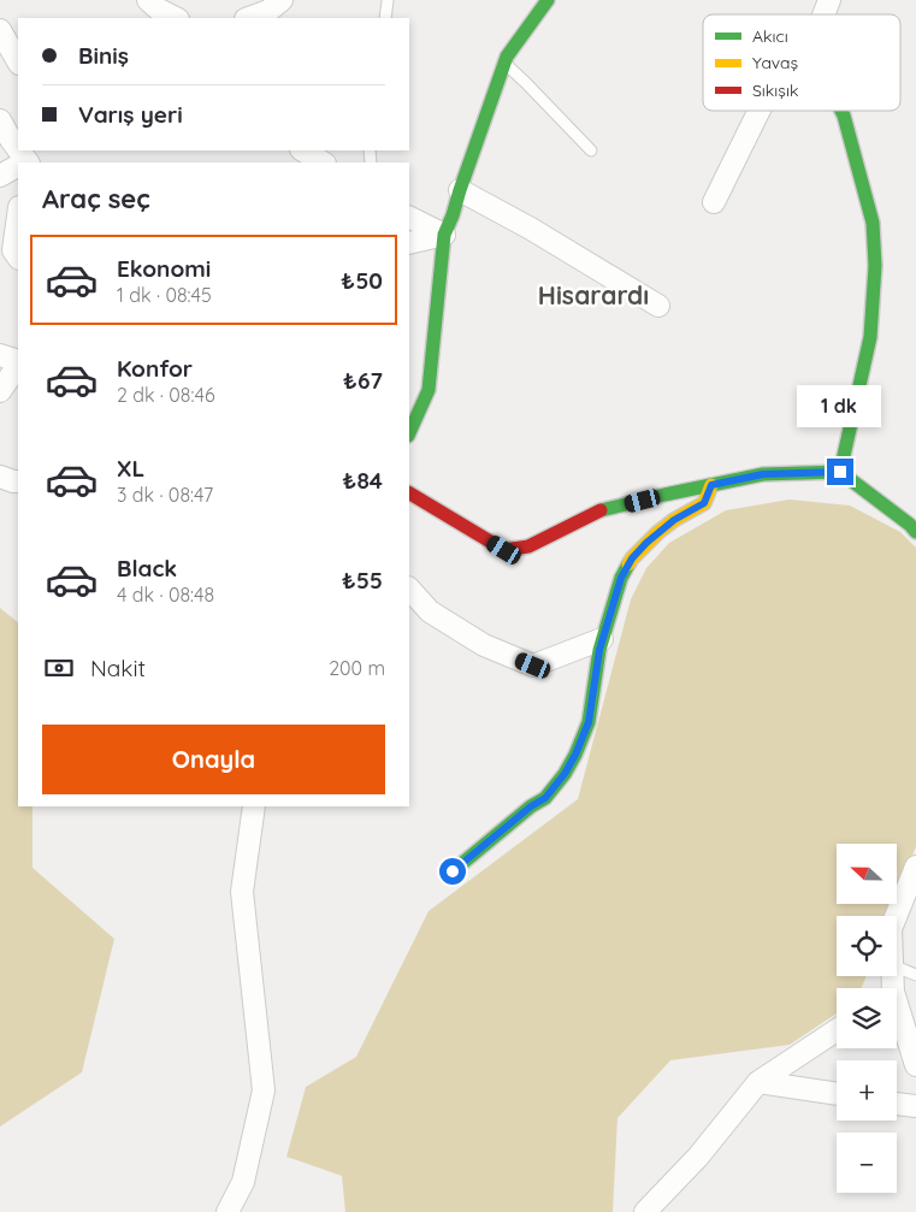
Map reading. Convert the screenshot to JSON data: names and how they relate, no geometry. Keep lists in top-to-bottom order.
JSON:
{
  "districts": ["Hisarardı"],
  "legend": ["Akıcı", "Yavaş", "Sıkışık"],
  "north": "left",
  "page": {
    "banner": ["Biniş", "Varış yeri"],
    "heading": "Araç seç",
    "list": [
      {
        "name": "Ekonomi",
        "note": "1 dk · 08:45",
        "value": "₺50"
      },
      {
        "name": "Konfor",
        "note": "2 dk · 08:46",
        "value": "₺67"
      },
      {
        "name": "XL",
        "note": "3 dk · 08:47",
        "value": "₺84"
      },
      {
        "name": "Black",
        "note": "4 dk · 08:48",
        "value": "₺55"
      }
    ],
    "bubble": "1 dk",
    "pay": ["Nakit", "200 m"],
    "buttons": "Onayla",
    "map_buttons": ["+", "−"]
  }
}
